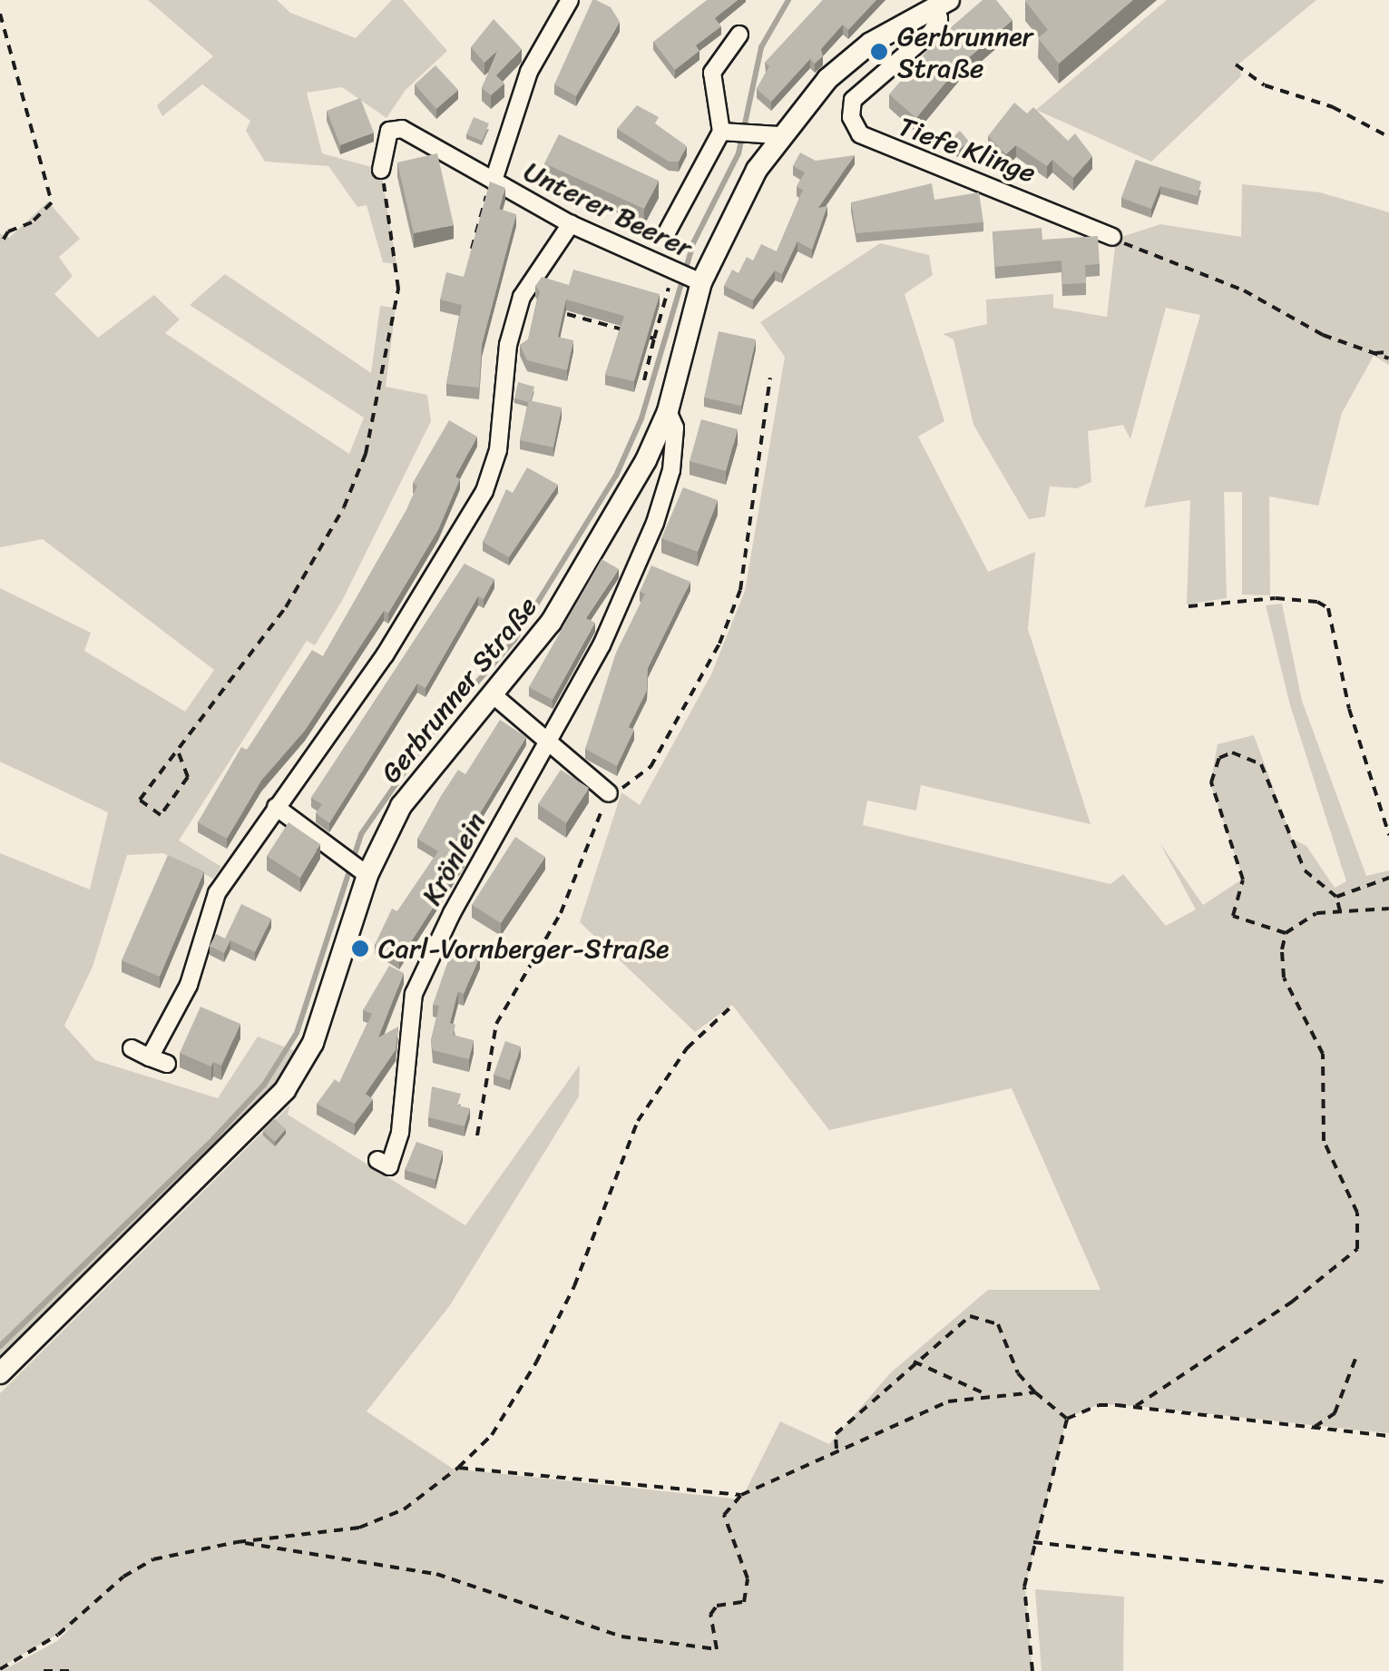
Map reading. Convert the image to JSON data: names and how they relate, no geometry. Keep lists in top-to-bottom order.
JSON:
{
  "streets": {
    "street": [
      "Tiefe Klinge",
      "Unterer Beerer",
      "Gerbrunner Straße",
      "Krönlein"
    ]
  },
  "crossings": [
    ["Tiefe Klinge", "Gerbrunner Straße"],
    ["Unterer Beerer", "Gerbrunner Straße"],
    ["Gerbrunner Straße", "Krönlein"]
  ],
  "places": ["Gerbrunner Straße", "Carl-Vornberger-Straße"]
}
